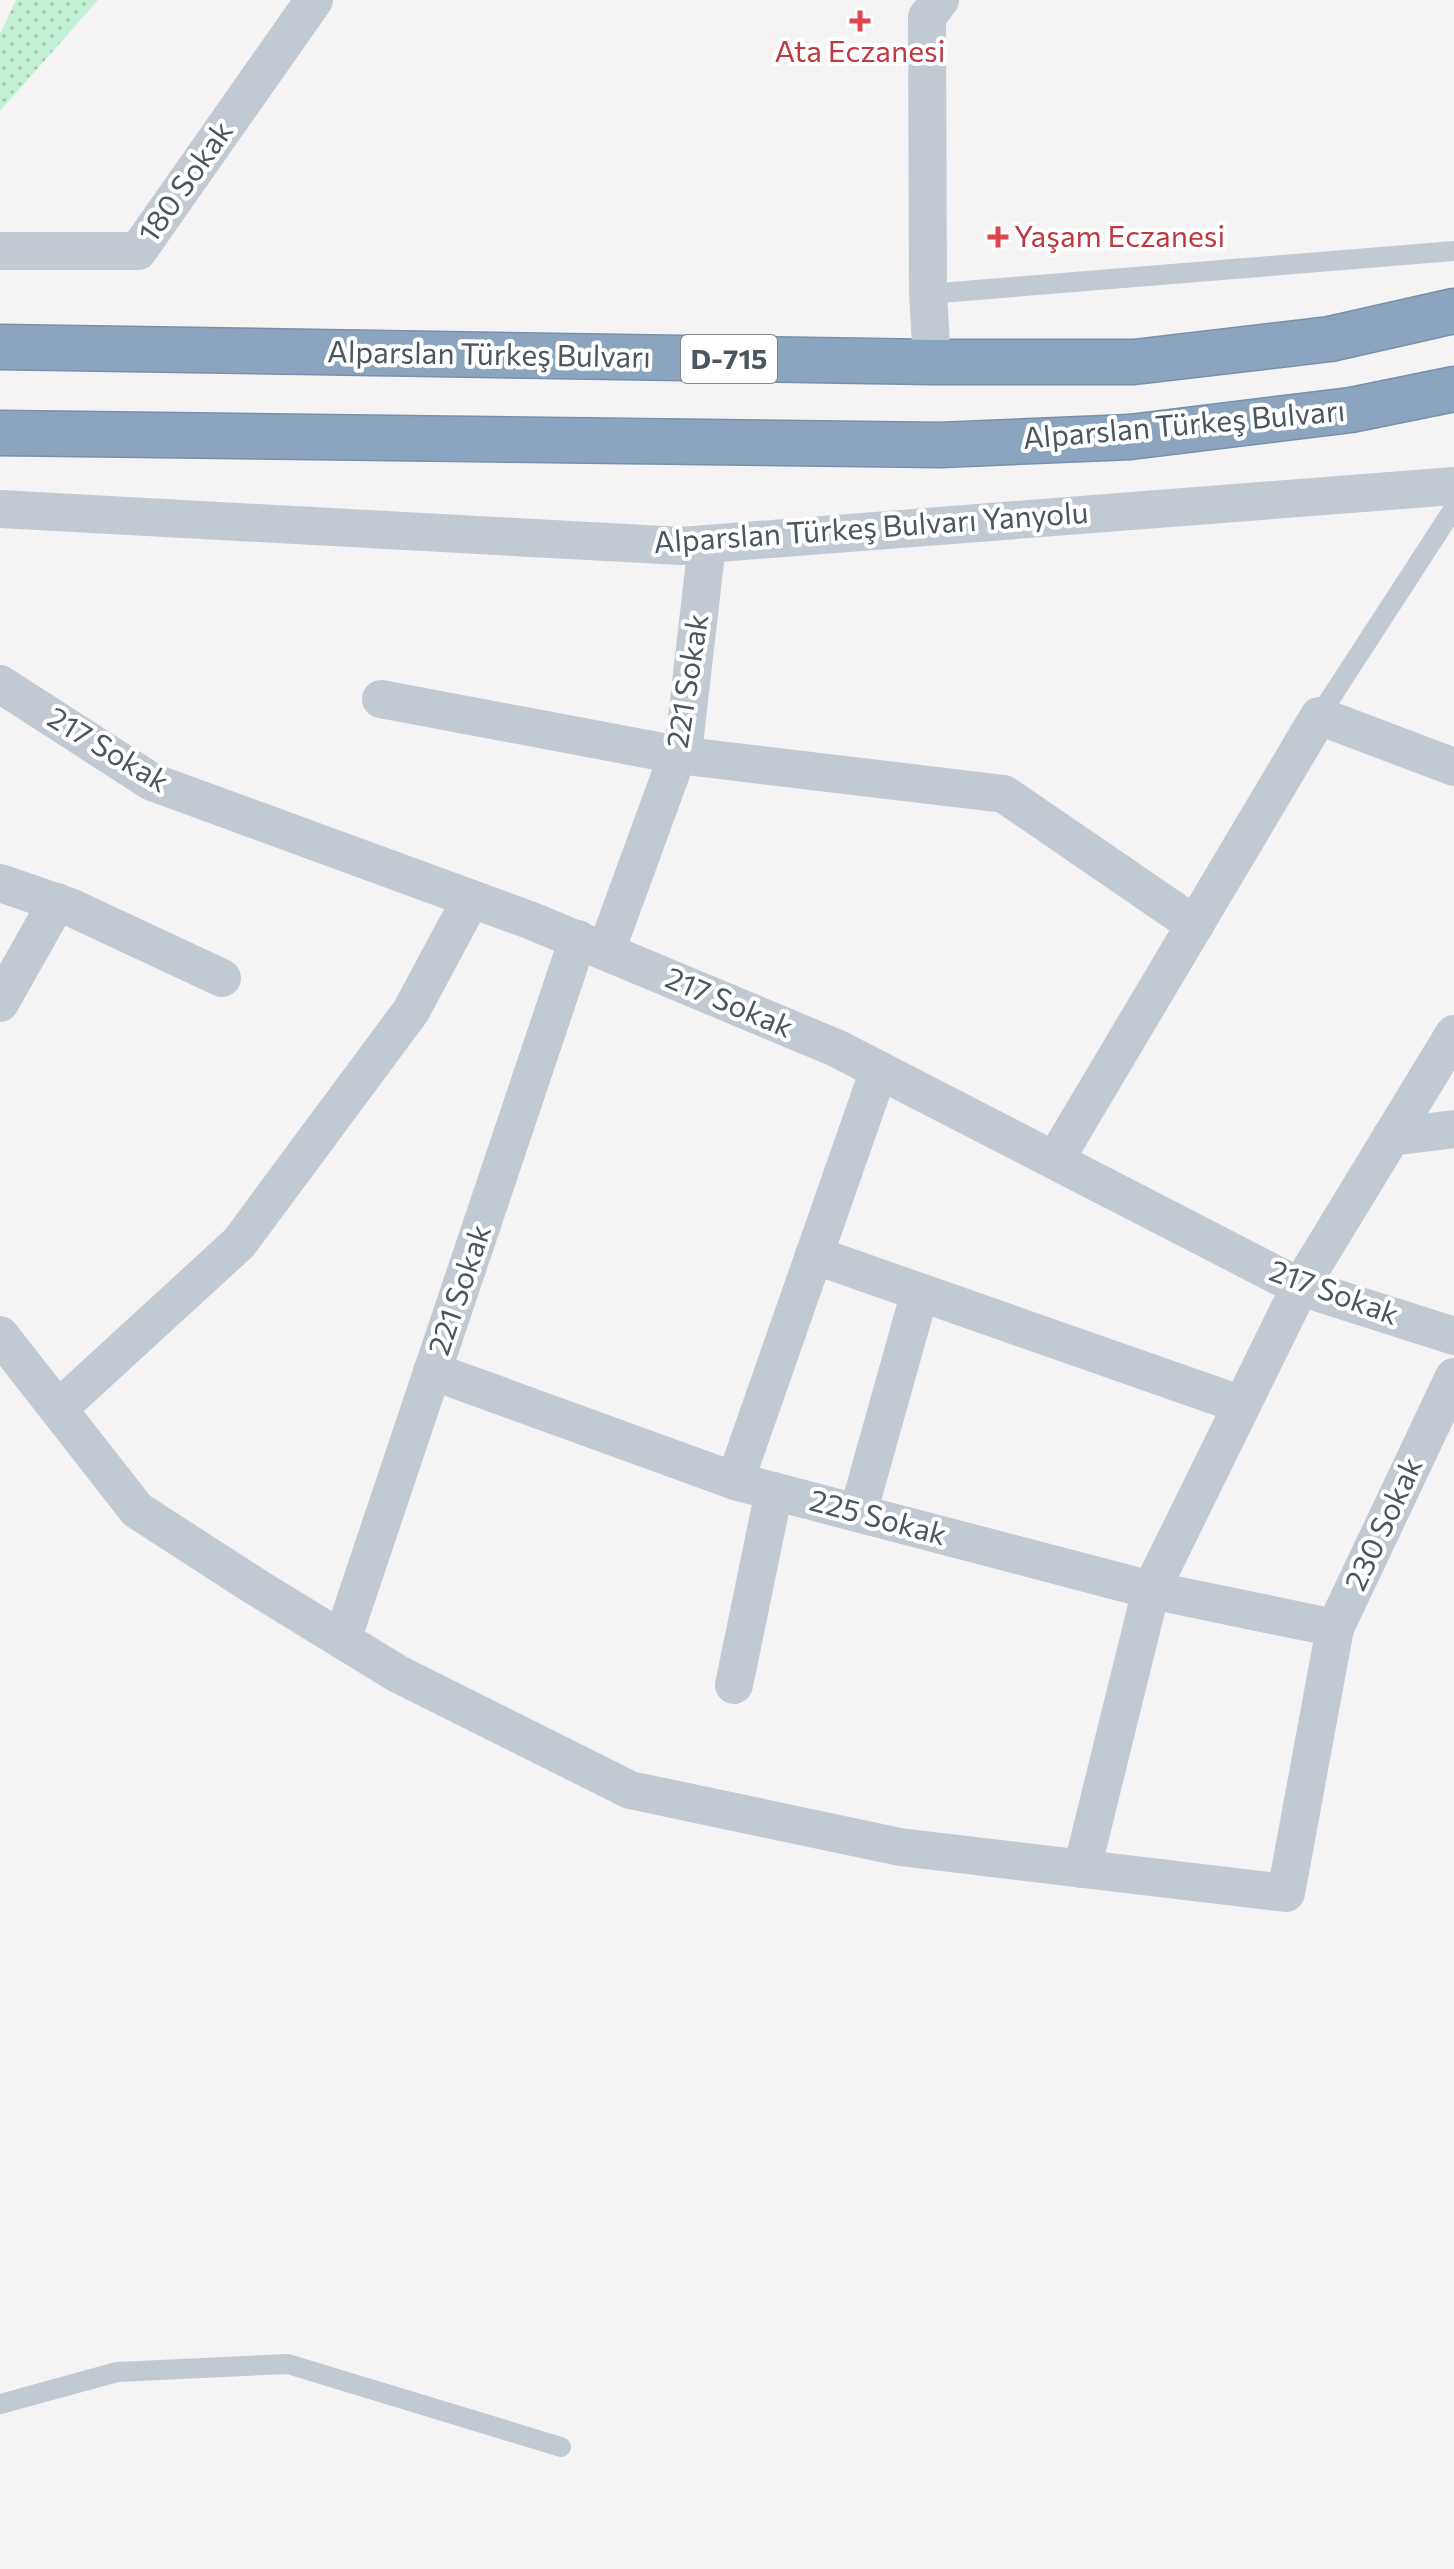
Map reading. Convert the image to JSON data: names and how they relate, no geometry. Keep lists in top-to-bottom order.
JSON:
{
  "streets": {
    "highway": ["Alparslan Türkeş Bulvarı", "D-715"],
    "street": [
      "180 Sokak",
      "Alparslan Türkeş Bulvarı Yanyolu",
      "221 Sokak",
      "217 Sokak",
      "225 Sokak",
      "230 Sokak"
    ]
  },
  "crossings": [
    ["Alparslan Türkeş Bulvarı Yanyolu", "221 Sokak"],
    ["221 Sokak", "217 Sokak"],
    ["221 Sokak", "225 Sokak"],
    ["225 Sokak", "230 Sokak"]
  ],
  "places": {
    "health": ["Ata Eczanesi", "Yaşam Eczanesi"]
  }
}
